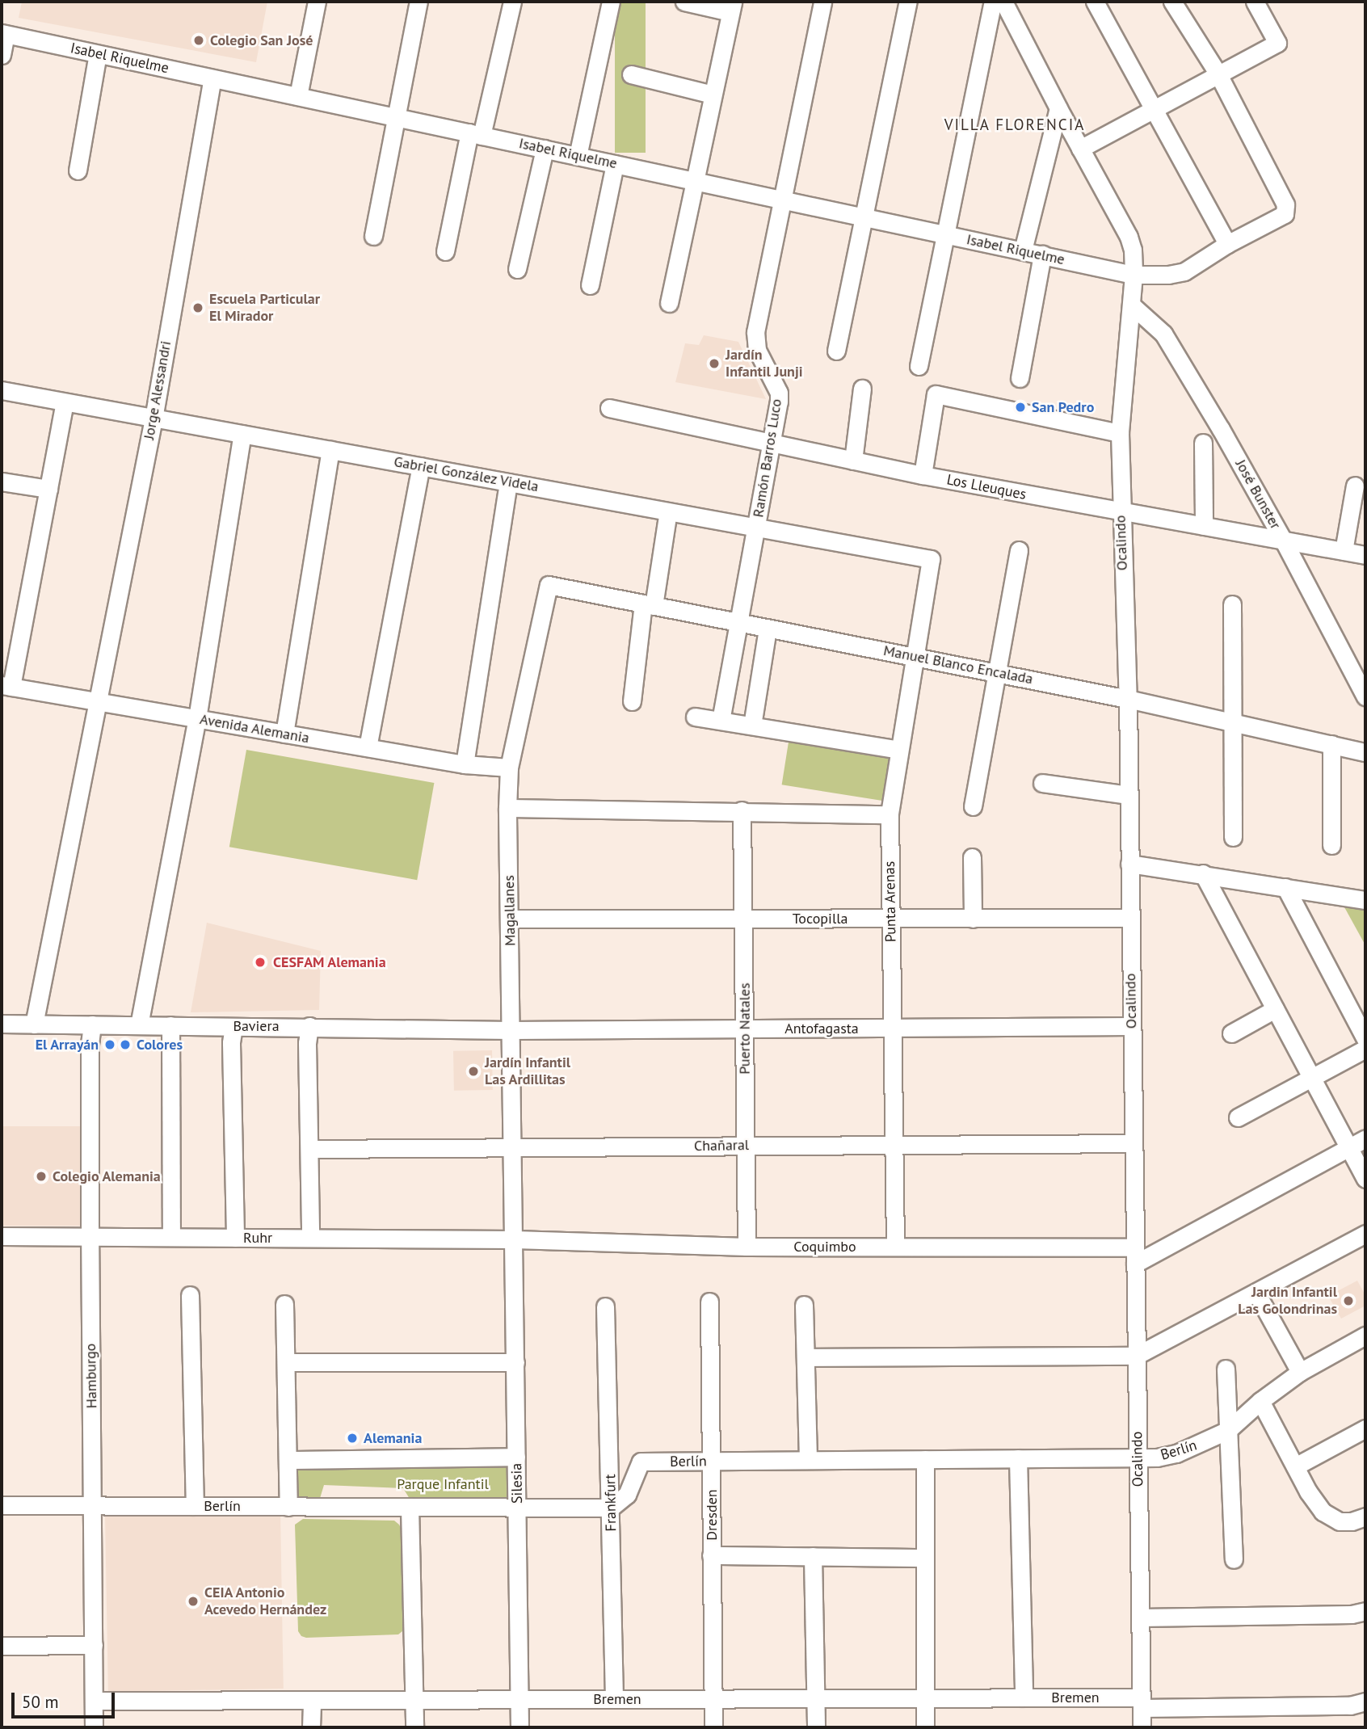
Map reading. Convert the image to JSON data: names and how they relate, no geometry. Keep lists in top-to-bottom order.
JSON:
{
  "streets": {
    "street": [
      "Isabel Riquelme",
      "Jorge Alessandri",
      "Ramón Barros Luco",
      "Gabriel González Videla",
      "Los Lleuques",
      "José Bunster",
      "Ocalindo",
      "Manuel Blanco Encalada",
      "Avenida Alemania",
      "Punta Arenas",
      "Magallanes",
      "Tocopilla",
      "Baviera",
      "Puerto Natales",
      "Antofagasta",
      "Chañaral",
      "Ruhr",
      "Coquimbo",
      "Hamburgo",
      "Berlín",
      "Silesia",
      "Frankfurt",
      "Dresden",
      "Bremen"
    ]
  },
  "crossings": [
    ["Isabel Riquelme", "Jorge Alessandri"],
    ["Isabel Riquelme", "Ramón Barros Luco"],
    ["Isabel Riquelme", "Ocalindo"],
    ["Jorge Alessandri", "Gabriel González Videla"],
    ["Jorge Alessandri", "Avenida Alemania"],
    ["Jorge Alessandri", "Baviera"],
    ["Ramón Barros Luco", "Gabriel González Videla"],
    ["Ramón Barros Luco", "Los Lleuques"],
    ["Ramón Barros Luco", "Manuel Blanco Encalada"],
    ["Gabriel González Videla", "Punta Arenas"],
    ["Los Lleuques", "José Bunster"],
    ["Los Lleuques", "Ocalindo"],
    ["José Bunster", "Ocalindo"],
    ["Ocalindo", "Manuel Blanco Encalada"],
    ["Ocalindo", "Tocopilla"],
    ["Ocalindo", "Antofagasta"],
    ["Ocalindo", "Chañaral"],
    ["Ocalindo", "Coquimbo"],
    ["Ocalindo", "Berlín"],
    ["Ocalindo", "Bremen"],
    ["Manuel Blanco Encalada", "Punta Arenas"],
    ["Manuel Blanco Encalada", "Magallanes"],
    ["Avenida Alemania", "Magallanes"],
    ["Punta Arenas", "Tocopilla"],
    ["Punta Arenas", "Antofagasta"],
    ["Punta Arenas", "Chañaral"],
    ["Punta Arenas", "Coquimbo"],
    ["Magallanes", "Tocopilla"],
    ["Magallanes", "Baviera"],
    ["Magallanes", "Antofagasta"],
    ["Magallanes", "Chañaral"],
    ["Magallanes", "Ruhr"],
    ["Magallanes", "Coquimbo"],
    ["Magallanes", "Silesia"],
    ["Tocopilla", "Puerto Natales"],
    ["Baviera", "Antofagasta"],
    ["Baviera", "Hamburgo"],
    ["Puerto Natales", "Antofagasta"],
    ["Puerto Natales", "Chañaral"],
    ["Puerto Natales", "Coquimbo"],
    ["Ruhr", "Coquimbo"],
    ["Ruhr", "Hamburgo"],
    ["Ruhr", "Silesia"],
    ["Coquimbo", "Silesia"],
    ["Hamburgo", "Berlín"],
    ["Hamburgo", "Bremen"],
    ["Berlín", "Silesia"],
    ["Berlín", "Frankfurt"],
    ["Berlín", "Dresden"],
    ["Silesia", "Bremen"],
    ["Frankfurt", "Bremen"],
    ["Dresden", "Bremen"]
  ],
  "districts": ["VILLA FLORENCIA"],
  "parks": ["Parque Infantil"],
  "places": [
    "Colegio San José",
    "Escuela Particular El Mirador",
    "Jardín Infantil Junji",
    "San Pedro",
    "CESFAM Alemania",
    "El Arrayán",
    "Colores",
    "Jardín Infantil Las Ardillitas",
    "Colegio Alemania",
    "Jardin Infantil Las Golondrinas",
    "Alemania",
    "CEIA Antonio Acevedo Hernández"
  ],
  "scale_bar": "50 m"
}
